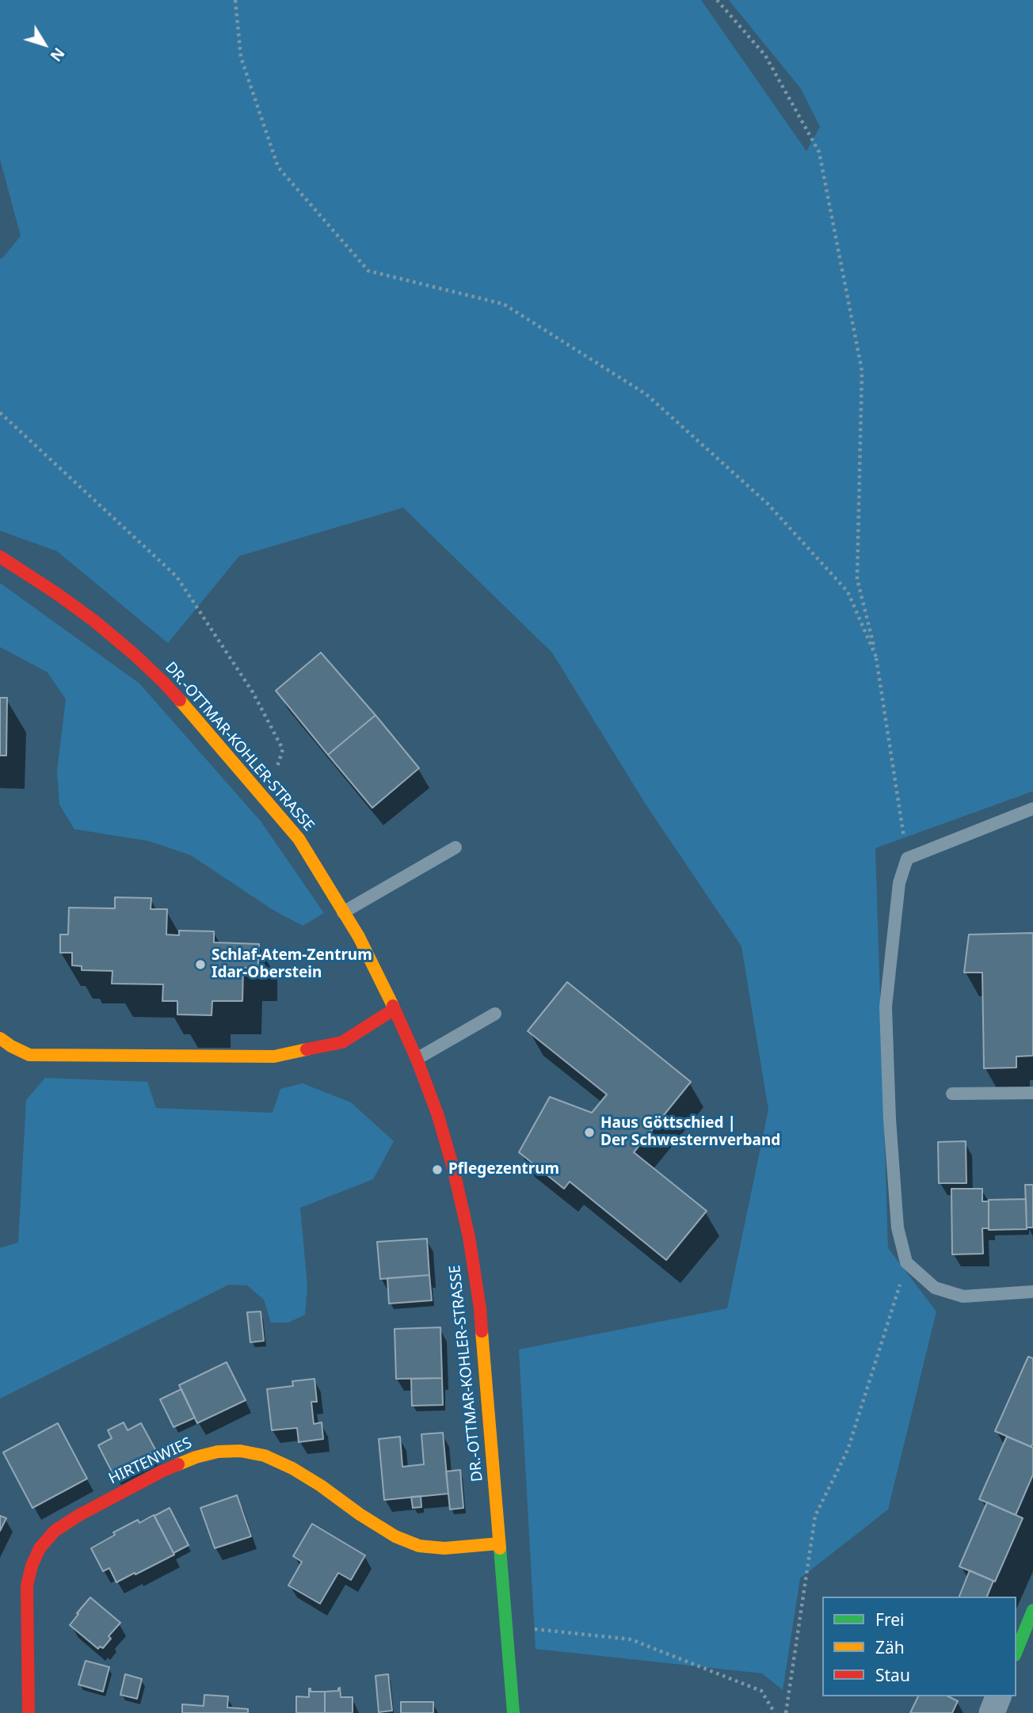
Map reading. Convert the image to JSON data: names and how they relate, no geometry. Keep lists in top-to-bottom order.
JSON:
{
  "streets": {
    "street": ["DR.-OTTMAR-KOHLER-STRASSE", "HIRTENWIES"]
  },
  "crossings": [
    ["DR.-OTTMAR-KOHLER-STRASSE", "HIRTENWIES"]
  ],
  "places": ["Schlaf-Atem-Zentrum Idar-Oberstein", "Haus Göttschied | Der Schwesternverband", "Pflegezentrum"],
  "legend": ["Frei", "Zäh", "Stau"],
  "north": "bottom right"
}
